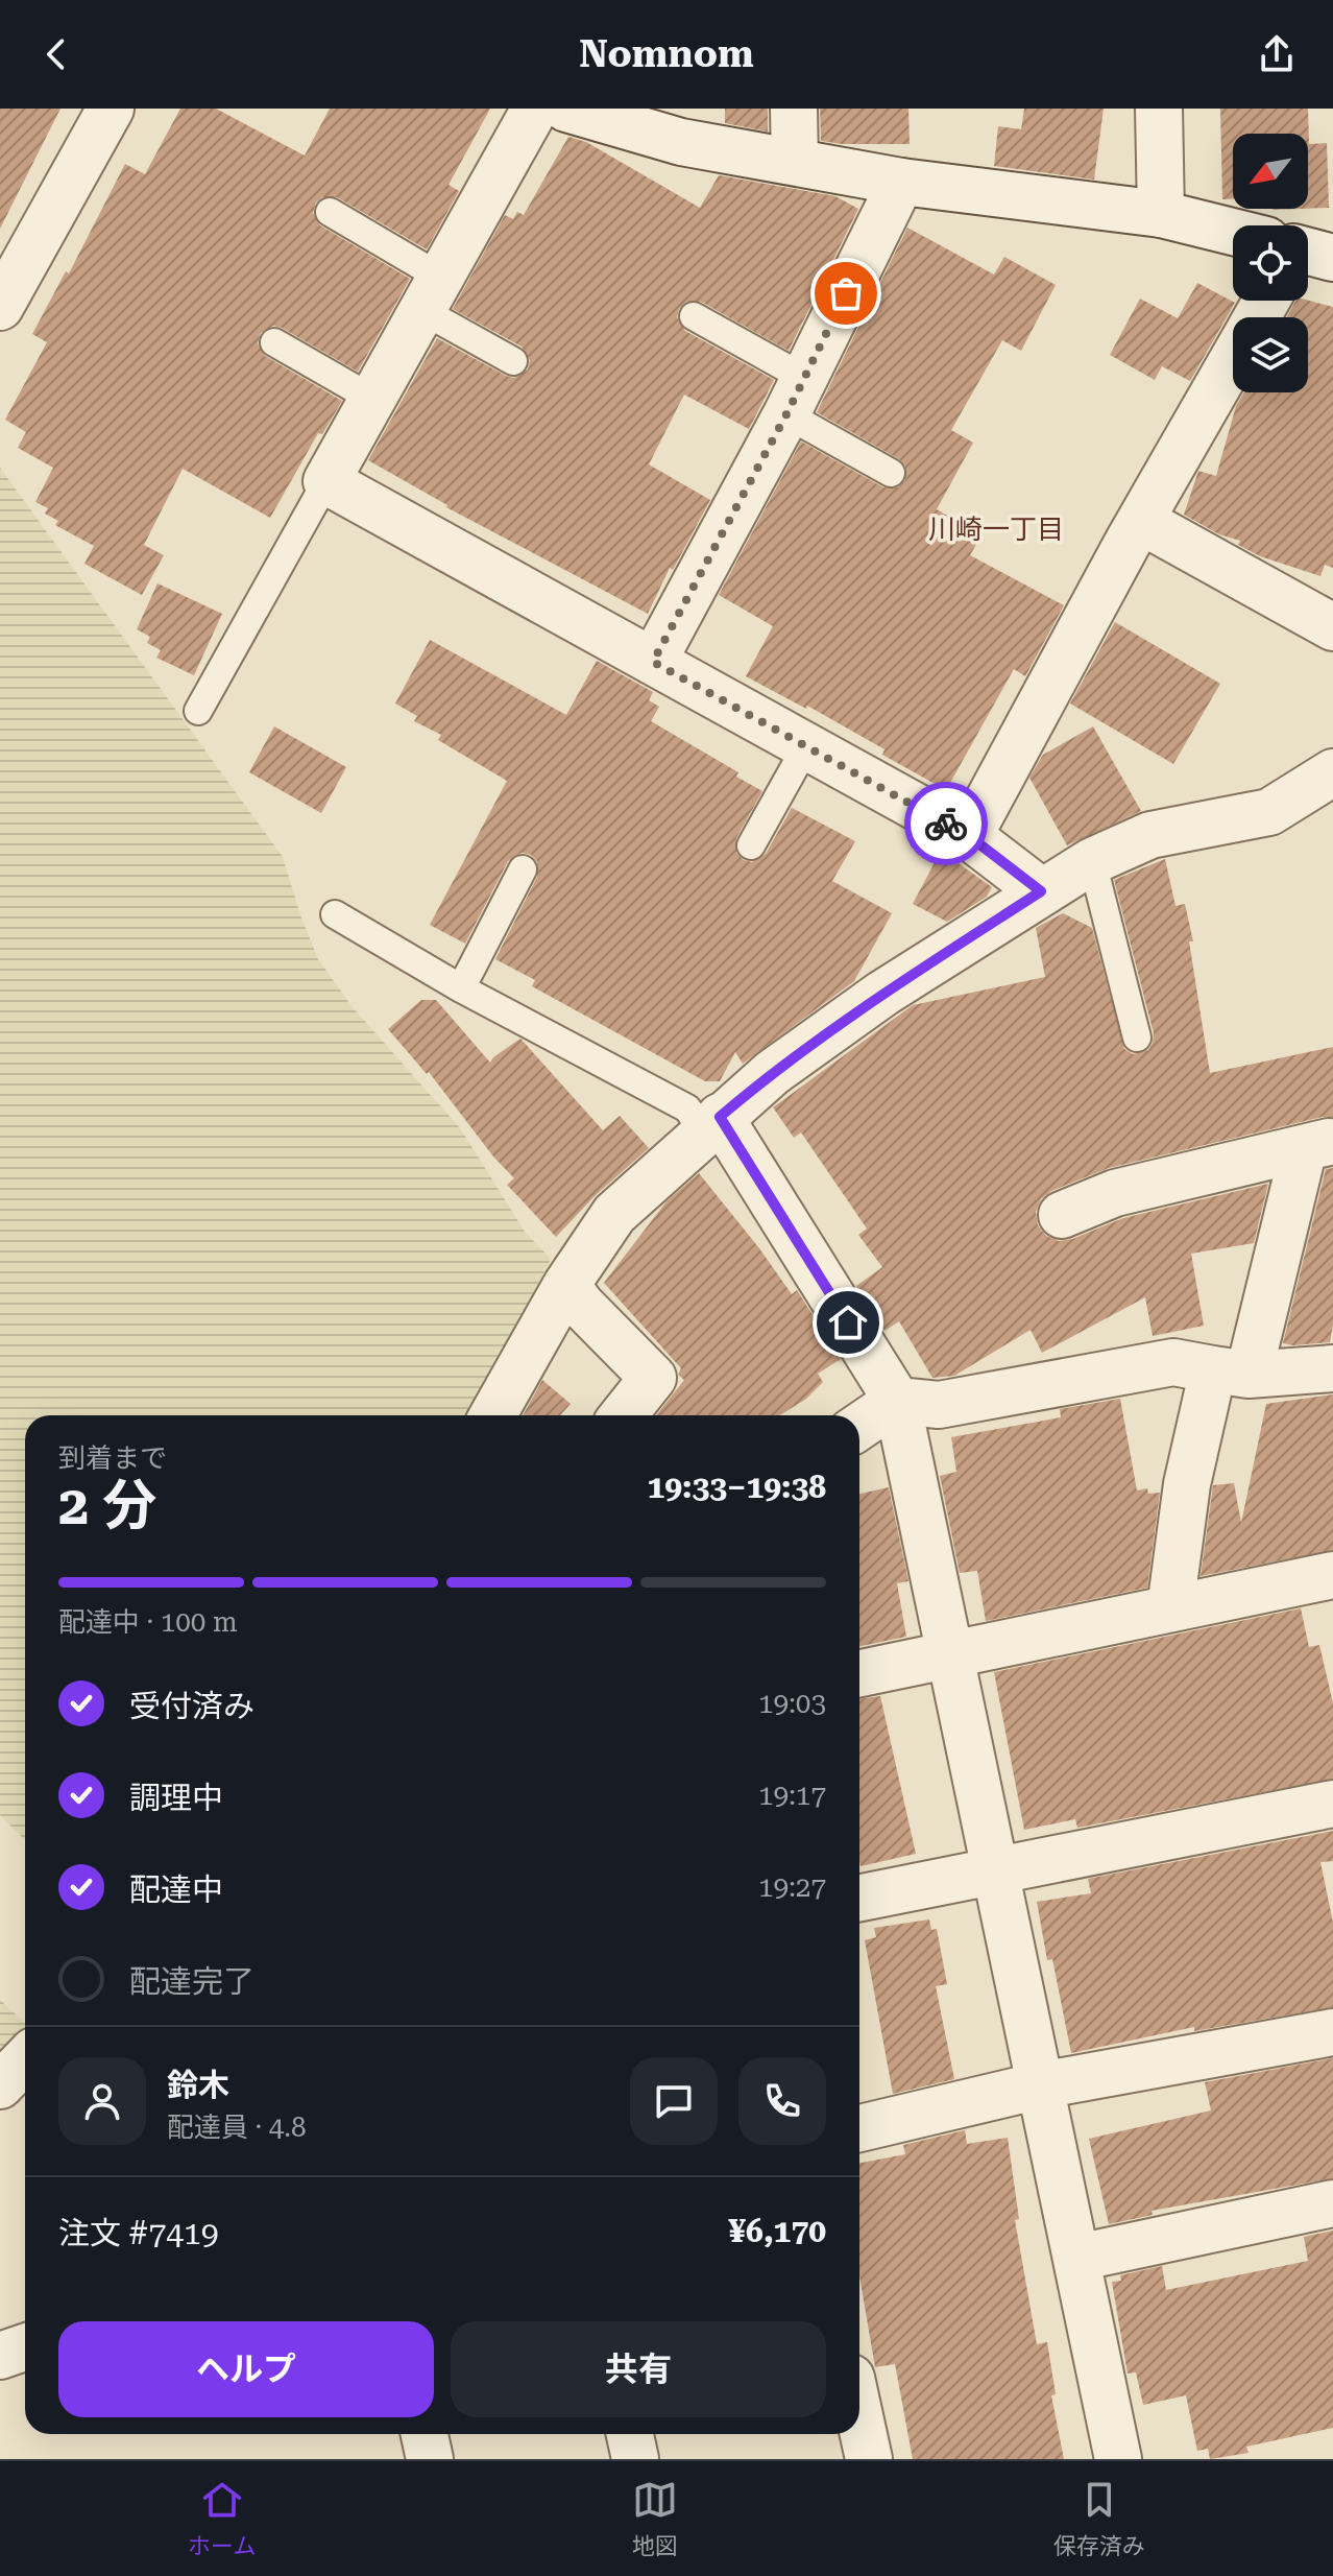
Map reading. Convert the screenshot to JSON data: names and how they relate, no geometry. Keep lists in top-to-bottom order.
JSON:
{
  "districts": ["川崎一丁目"],
  "north": "bottom left",
  "page": {
    "header": "Nomnom",
    "heading": ["2 分", "到着まで", "19:33–19:38"],
    "panel": [
      "鈴木",
      "配達員 · 4.8",
      "注文 #7419",
      "¥6,170"
    ],
    "bar": "配達中 · 100 m",
    "list": [
      ["受付済み", "19:03"],
      ["調理中", "19:17"],
      ["配達中", "19:27"],
      "配達完了"
    ],
    "buttons": ["ヘルプ", "共有"],
    "tabs": ["ホーム", "地図", "保存済み"]
  }
}
